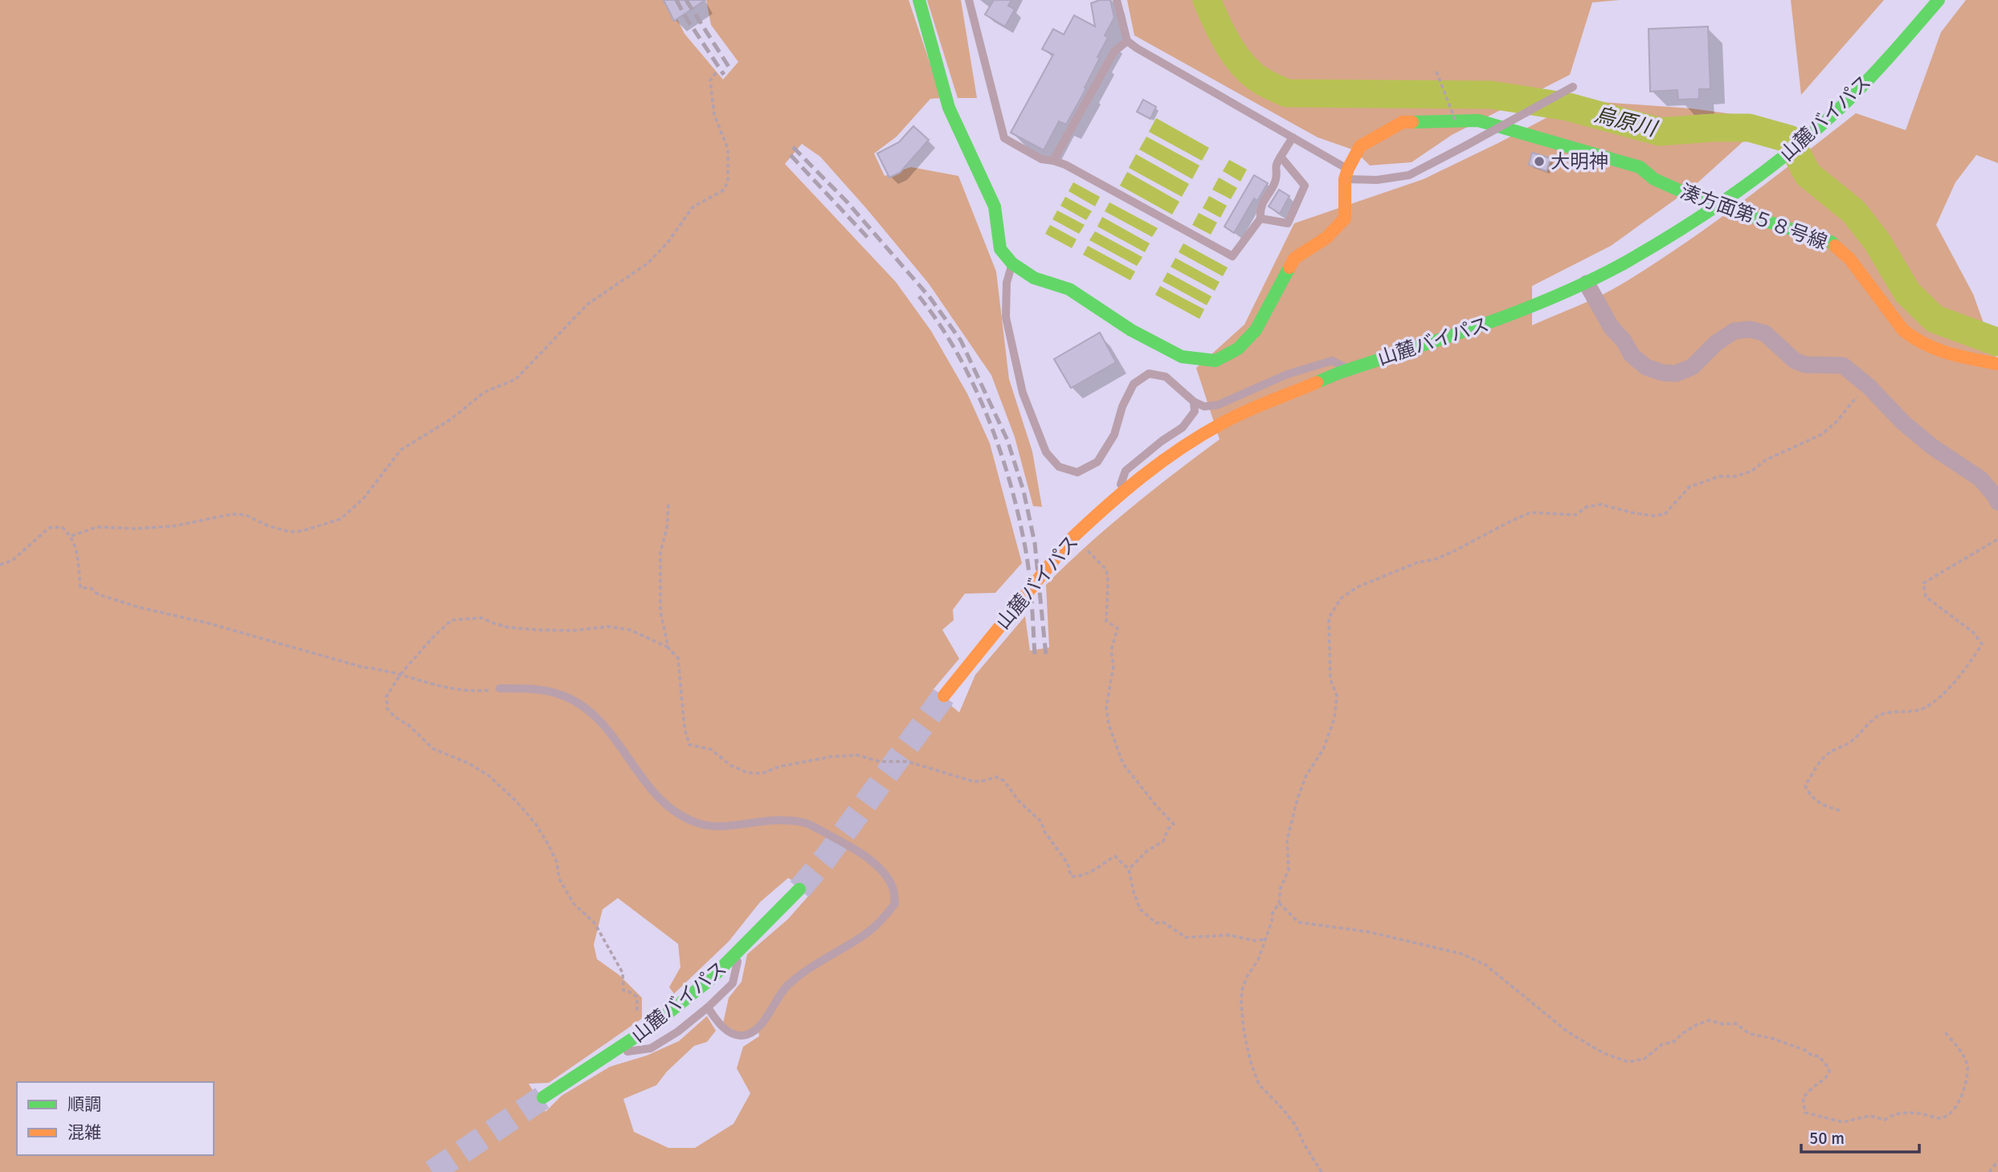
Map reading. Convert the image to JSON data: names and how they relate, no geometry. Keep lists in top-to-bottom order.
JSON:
{
  "streets": {
    "street": ["山麓バイパス", "湊方面第５８号線"]
  },
  "water": ["烏原川"],
  "places": ["大明神"],
  "legend": ["順調", "混雑"],
  "scale_bar": "50 m"
}
